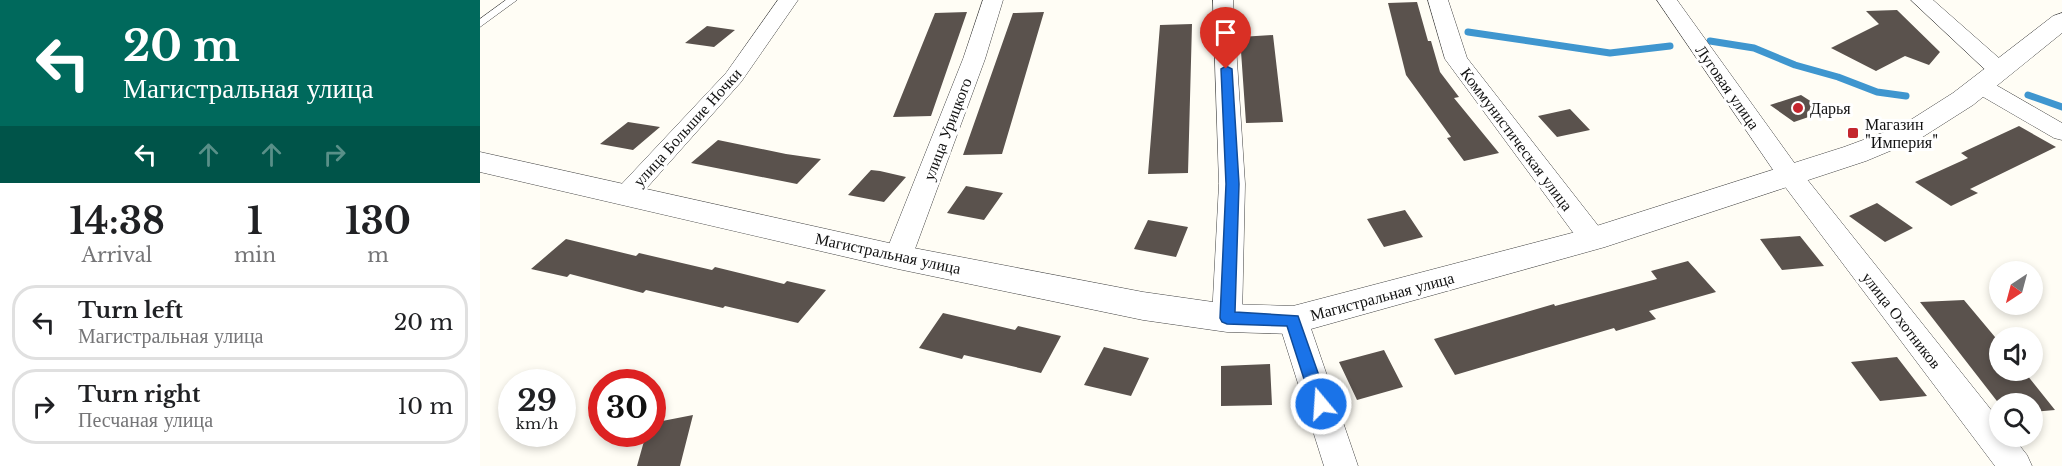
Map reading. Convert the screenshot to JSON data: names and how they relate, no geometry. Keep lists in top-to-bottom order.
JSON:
{
  "streets": {
    "street": [
      "Луговая улица",
      "улица Большие Ночки",
      "улица Урицкого",
      "Коммунистическая улица",
      "Магистральная улица",
      "улица Охотников"
    ]
  },
  "crossings": [
    ["Луговая улица", "Магистральная улица"],
    ["Луговая улица", "улица Охотников"],
    ["улица Большие Ночки", "Магистральная улица"],
    ["улица Урицкого", "Магистральная улица"],
    ["Коммунистическая улица", "Магистральная улица"],
    ["Магистральная улица", "улица Охотников"]
  ],
  "places": {
    "other": ["Дарья"],
    "transit": ["Магазин \"Империя\""]
  },
  "north": "bottom left",
  "page": {
    "turn": ["20 m", "Магистральная улица"],
    "eta": [
      "14:38",
      "Arrival",
      "1",
      "min",
      "130",
      "m"
    ],
    "list": [
      {
        "name": "Turn left",
        "note": "Магистральная улица",
        "value": "20 m"
      },
      {
        "name": "Turn right",
        "note": "Песчаная улица",
        "value": "10 m"
      }
    ],
    "speed": "29 km/h",
    "limit": "30"
  }
}
